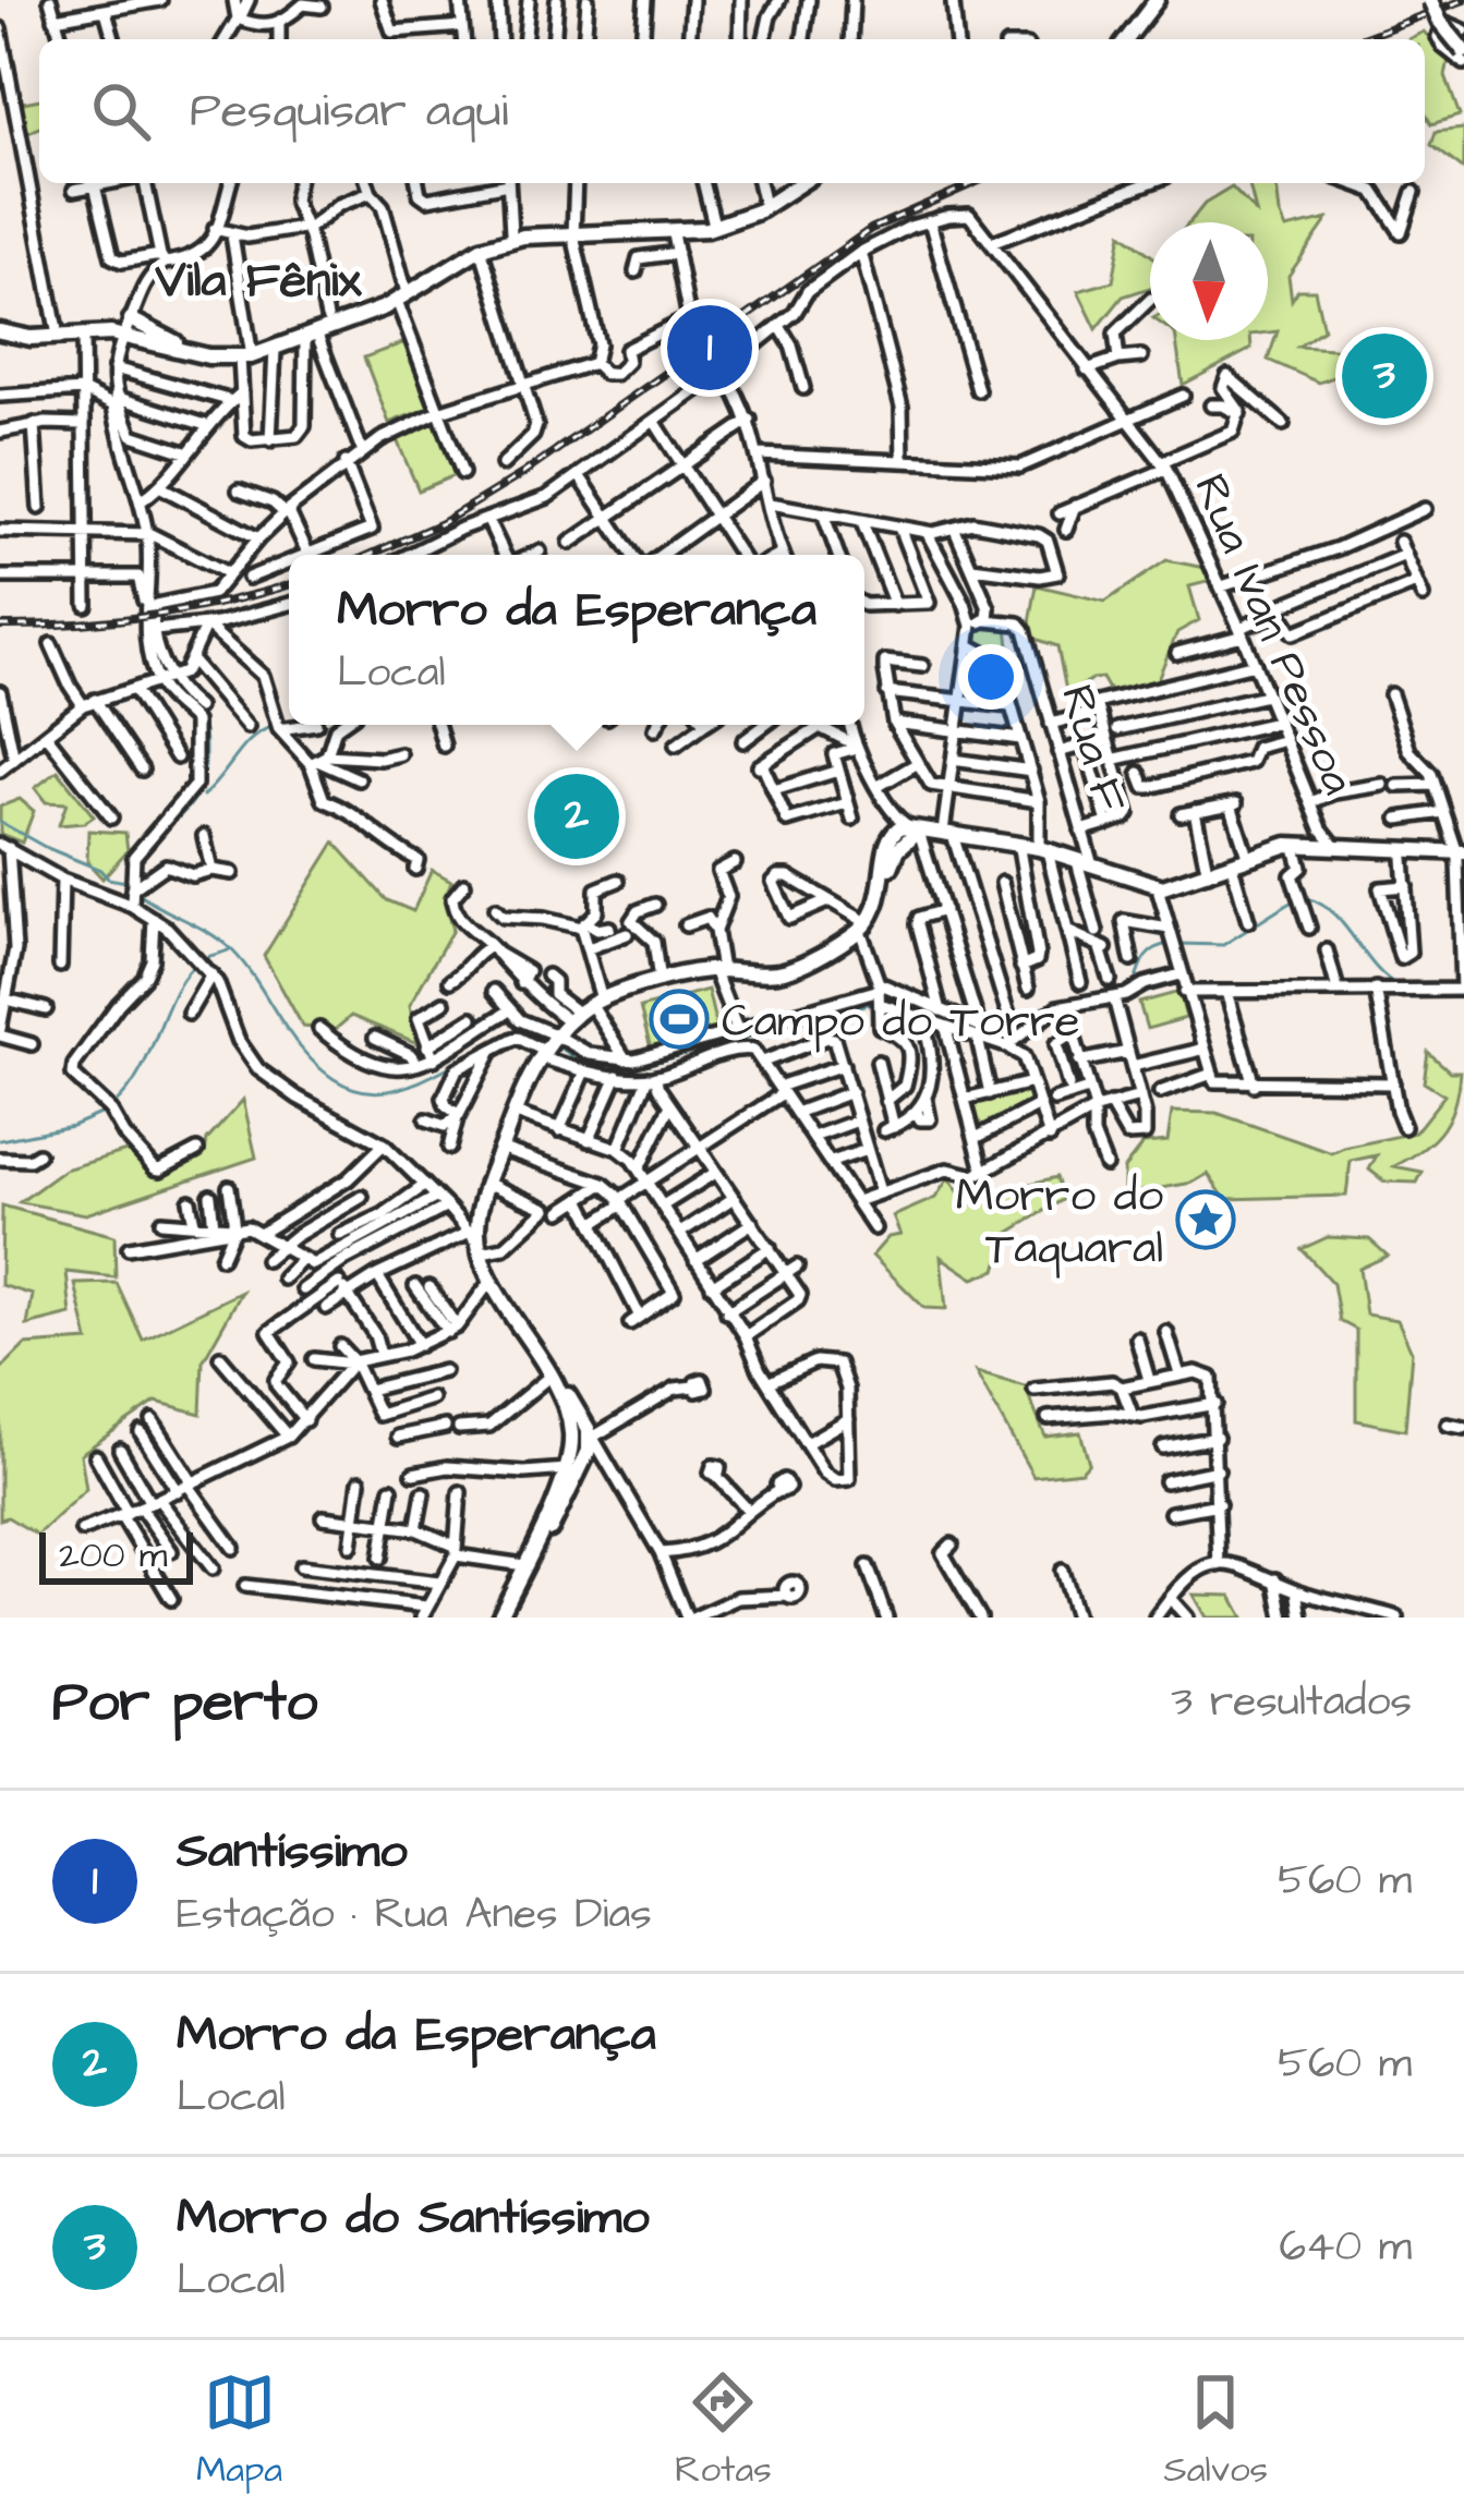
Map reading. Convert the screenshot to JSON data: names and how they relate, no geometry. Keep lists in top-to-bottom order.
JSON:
{
  "streets": {
    "street": ["Rua Ivan Pessoa", "Rua F"]
  },
  "districts": ["Vila Fênix"],
  "places": {
    "sports": ["Campo do Torre"],
    "place": ["Morro do Taquaral"]
  },
  "scale_bar": "200 m",
  "north": "bottom",
  "page": {
    "search": "Pesquisar aqui",
    "pins": ["1", "3", "2"],
    "popup": ["Morro da Esperança", "Local"],
    "scale": "200 m",
    "heading": ["Por perto", "3 resultados"],
    "list": [
      {
        "mark": "1",
        "name": "Santíssimo",
        "note": "Estação · Rua Anes Dias",
        "value": "560 m"
      },
      {
        "mark": "2",
        "name": "Morro da Esperança",
        "note": "Local",
        "value": "560 m"
      },
      {
        "mark": "3",
        "name": "Morro do Santíssimo",
        "note": "Local",
        "value": "640 m"
      }
    ],
    "nav": ["Mapa", "Rotas", "Salvos"]
  }
}
